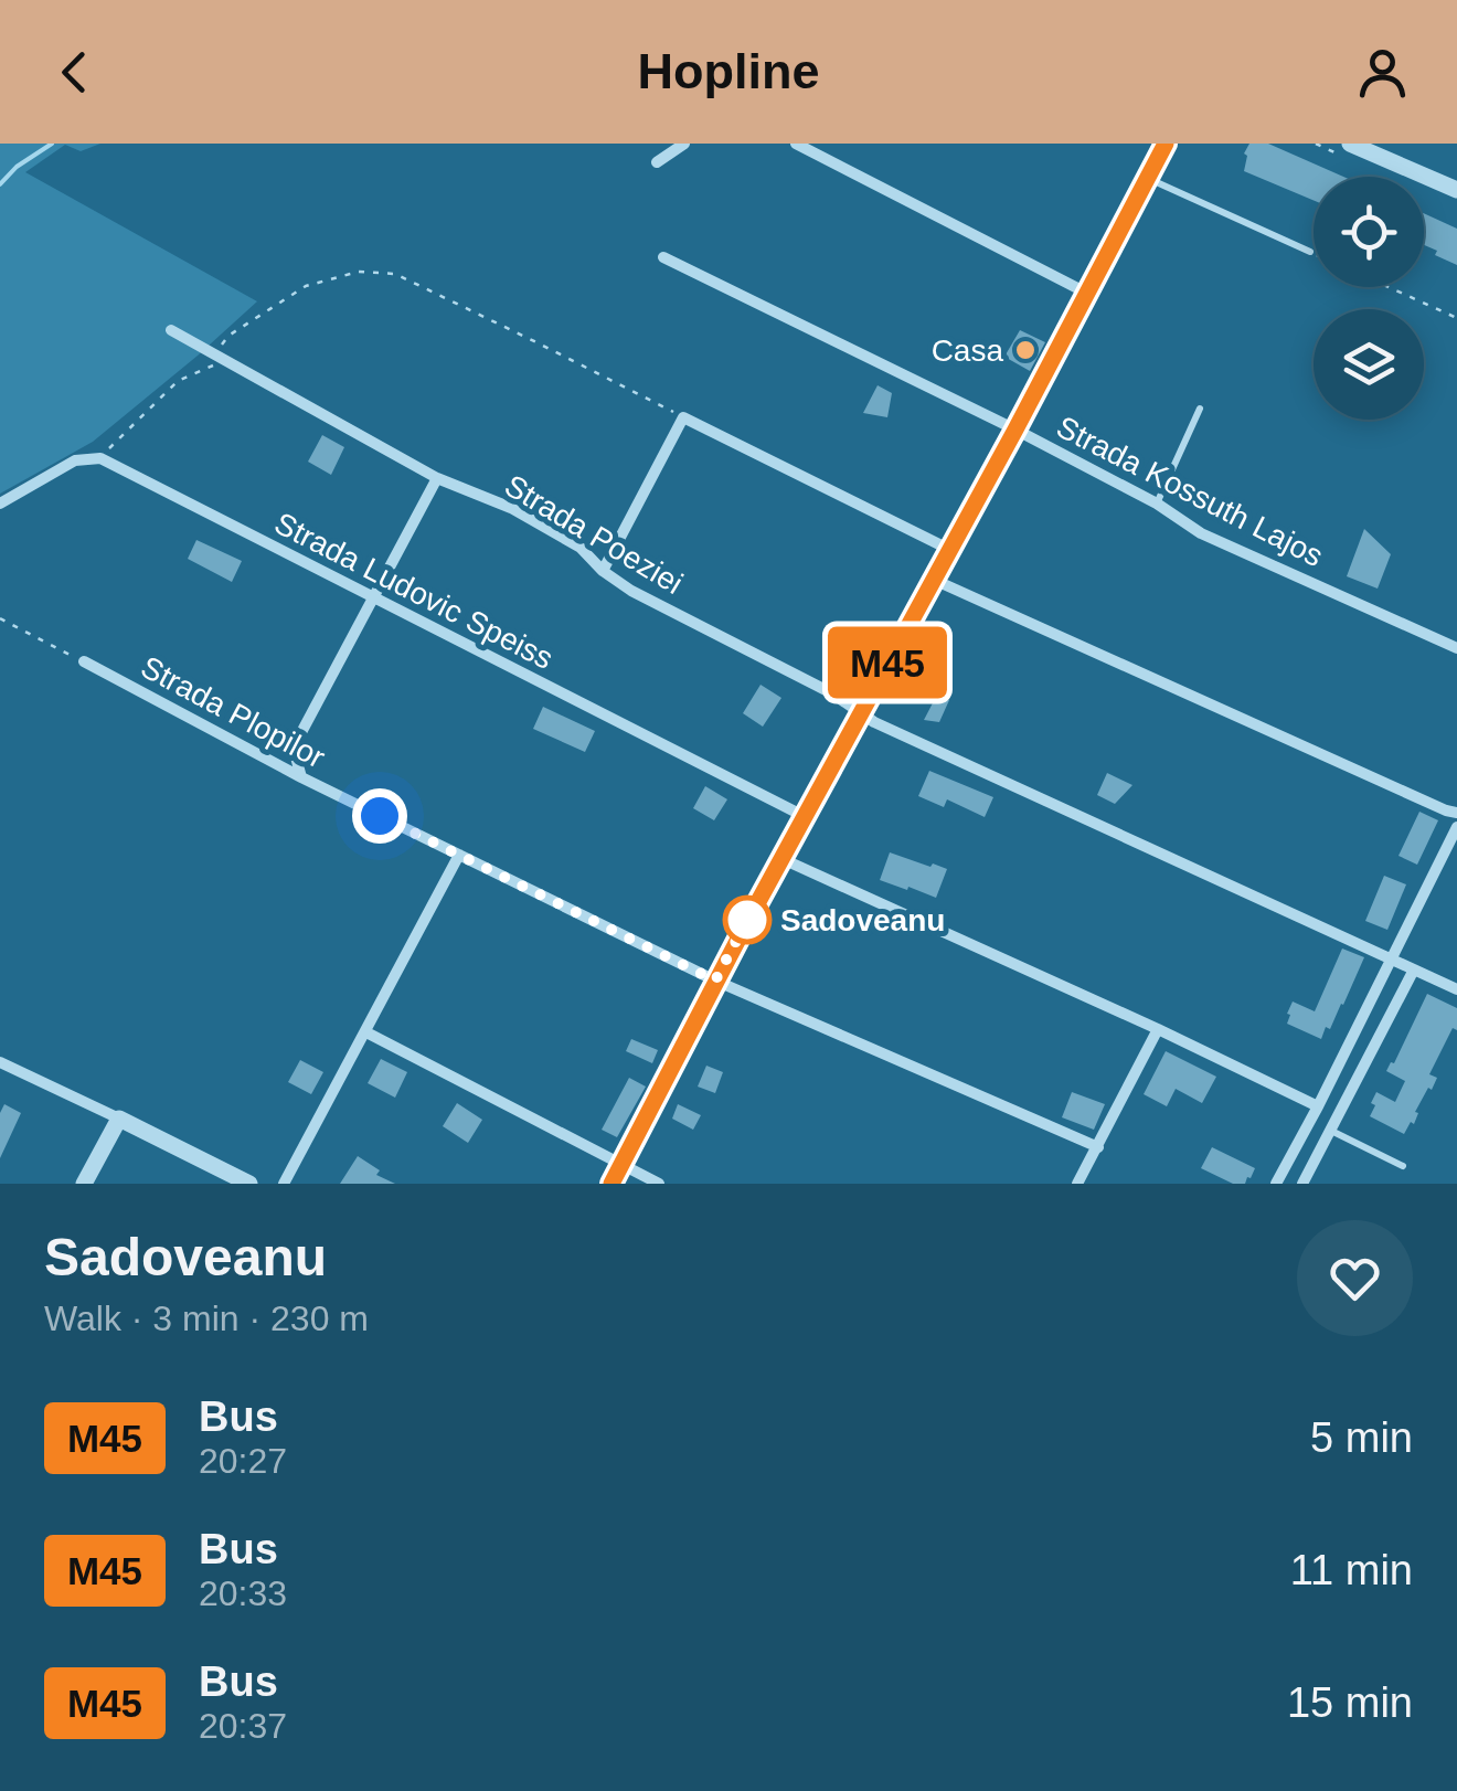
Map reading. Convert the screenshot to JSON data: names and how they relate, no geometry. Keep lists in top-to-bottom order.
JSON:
{
  "streets": {
    "street": [
      "Strada Kossuth Lajos",
      "Strada Poeziei",
      "Strada Ludovic Speiss",
      "Strada Plopilor"
    ]
  },
  "places": ["Casa", "Sadoveanu"],
  "lines": ["bus line M45"],
  "page": {
    "header": "Hopline",
    "on_map": "M45",
    "heading": ["Sadoveanu", "Walk · 3 min · 230 m"],
    "list": [
      {
        "mark": "M45",
        "name": "Bus",
        "note": "20:27",
        "value": "5 min"
      },
      {
        "mark": "M45",
        "name": "Bus",
        "note": "20:33",
        "value": "11 min"
      },
      {
        "mark": "M45",
        "name": "Bus",
        "note": "20:37",
        "value": "15 min"
      }
    ]
  }
}
